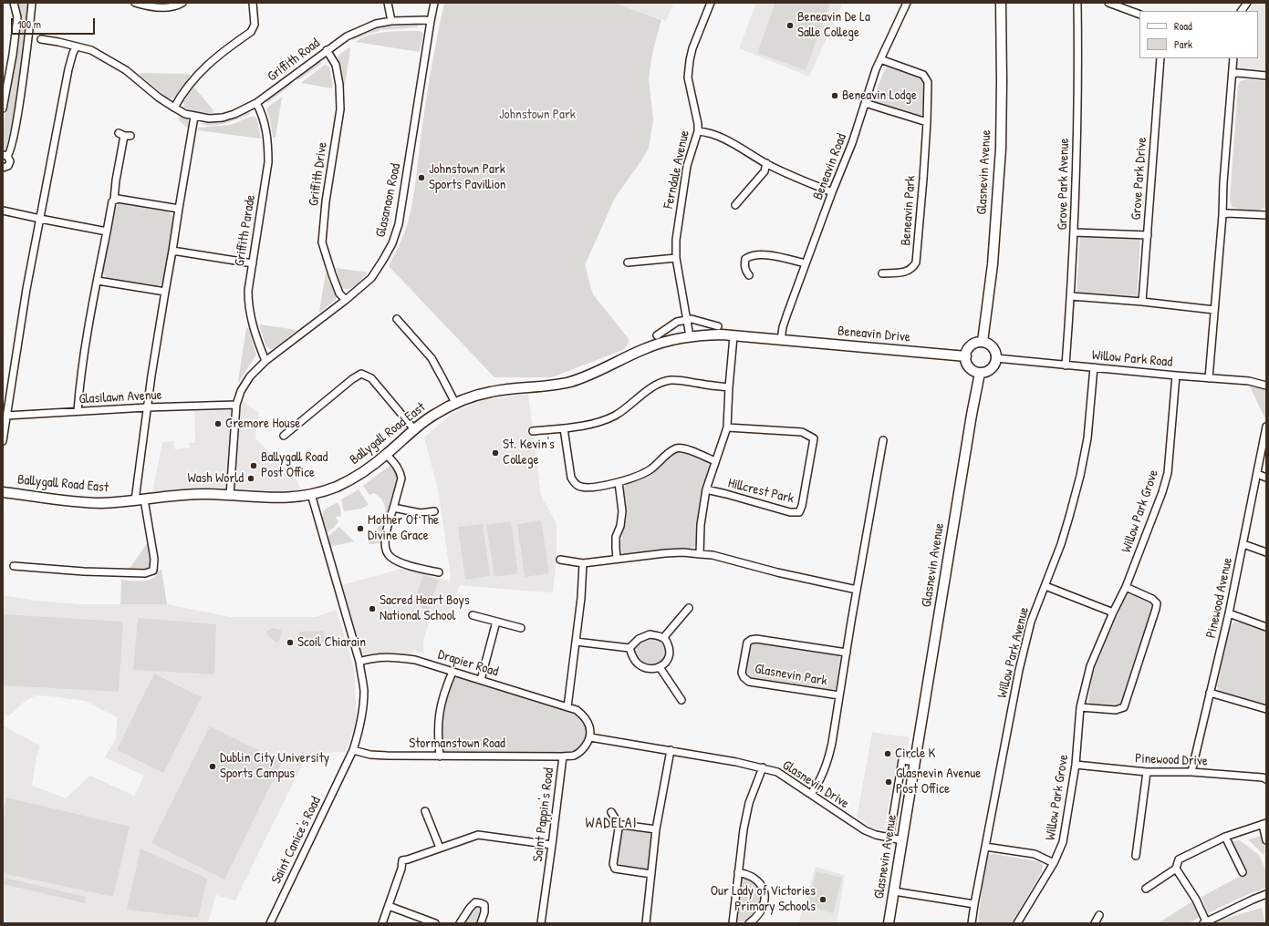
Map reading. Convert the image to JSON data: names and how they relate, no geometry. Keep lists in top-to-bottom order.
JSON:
{
  "streets": {
    "main road": ["Glasnevin Avenue", "Beneavin Drive", "Ballygall Road East"],
    "street": [
      "Griffith Road",
      "Beneavin Road",
      "Ferndale Avenue",
      "Griffith Drive",
      "Grove Park Drive",
      "Grove Park Avenue",
      "Glasanaon Road",
      "Beneavin Park",
      "Griffith Parade",
      "Willow Park Road",
      "Glasilawn Avenue",
      "Hillcrest Park",
      "Willow Park Grove",
      "Pinewood Avenue",
      "Willow Park Avenue",
      "Drapier Road",
      "Glasnevin Park",
      "Stormanstown Road",
      "Pinewood Drive",
      "Glasnevin Drive",
      "Saint Pappin's Road",
      "Saint Canice's Road"
    ]
  },
  "crossings": [
    ["Griffith Road", "Griffith Drive"],
    ["Griffith Road", "Glasanaon Road"],
    ["Griffith Road", "Griffith Parade"],
    ["Beneavin Road", "Beneavin Park"],
    ["Beneavin Road", "Beneavin Drive"],
    ["Beneavin Road", "Ballygall Road East"],
    ["Ferndale Avenue", "Ballygall Road East"],
    ["Glasnevin Avenue", "Beneavin Drive"],
    ["Glasnevin Avenue", "Willow Park Road"],
    ["Glasnevin Avenue", "Glasnevin Drive"],
    ["Griffith Drive", "Glasanaon Road"],
    ["Grove Park Avenue", "Willow Park Road"],
    ["Glasanaon Road", "Griffith Parade"],
    ["Glasanaon Road", "Glasilawn Avenue"],
    ["Glasanaon Road", "Ballygall Road East"],
    ["Beneavin Drive", "Willow Park Road"],
    ["Beneavin Drive", "Ballygall Road East"],
    ["Willow Park Road", "Willow Park Grove"],
    ["Willow Park Road", "Willow Park Avenue"],
    ["Ballygall Road East", "Hillcrest Park"],
    ["Ballygall Road East", "Saint Canice's Road"],
    ["Willow Park Grove", "Pinewood Drive"],
    ["Pinewood Avenue", "Pinewood Drive"],
    ["Drapier Road", "Saint Canice's Road"],
    ["Glasnevin Park", "Glasnevin Drive"],
    ["Stormanstown Road", "Saint Pappin's Road"],
    ["Stormanstown Road", "Saint Canice's Road"],
    ["Glasnevin Drive", "Saint Pappin's Road"]
  ],
  "districts": ["WADELAI"],
  "parks": ["Johnstown Park"],
  "places": [
    "Beneavin De La Salle College",
    "Beneavin Lodge",
    "Johnstown Park Sports Pavillion",
    "Cremore House",
    "St. Kevin's College",
    "Ballygall Road Post Office",
    "Wash World",
    "Mother Of The Divine Grace",
    "Sacred Heart Boys National School",
    "Scoil Chiarain",
    "Circle K",
    "Dublin City University Sports Campus",
    "Glasnevin Avenue Post Office",
    "Our Lady of Victories Primary Schools"
  ],
  "legend": ["Road", "Park"],
  "scale_bar": "100 m"
}
